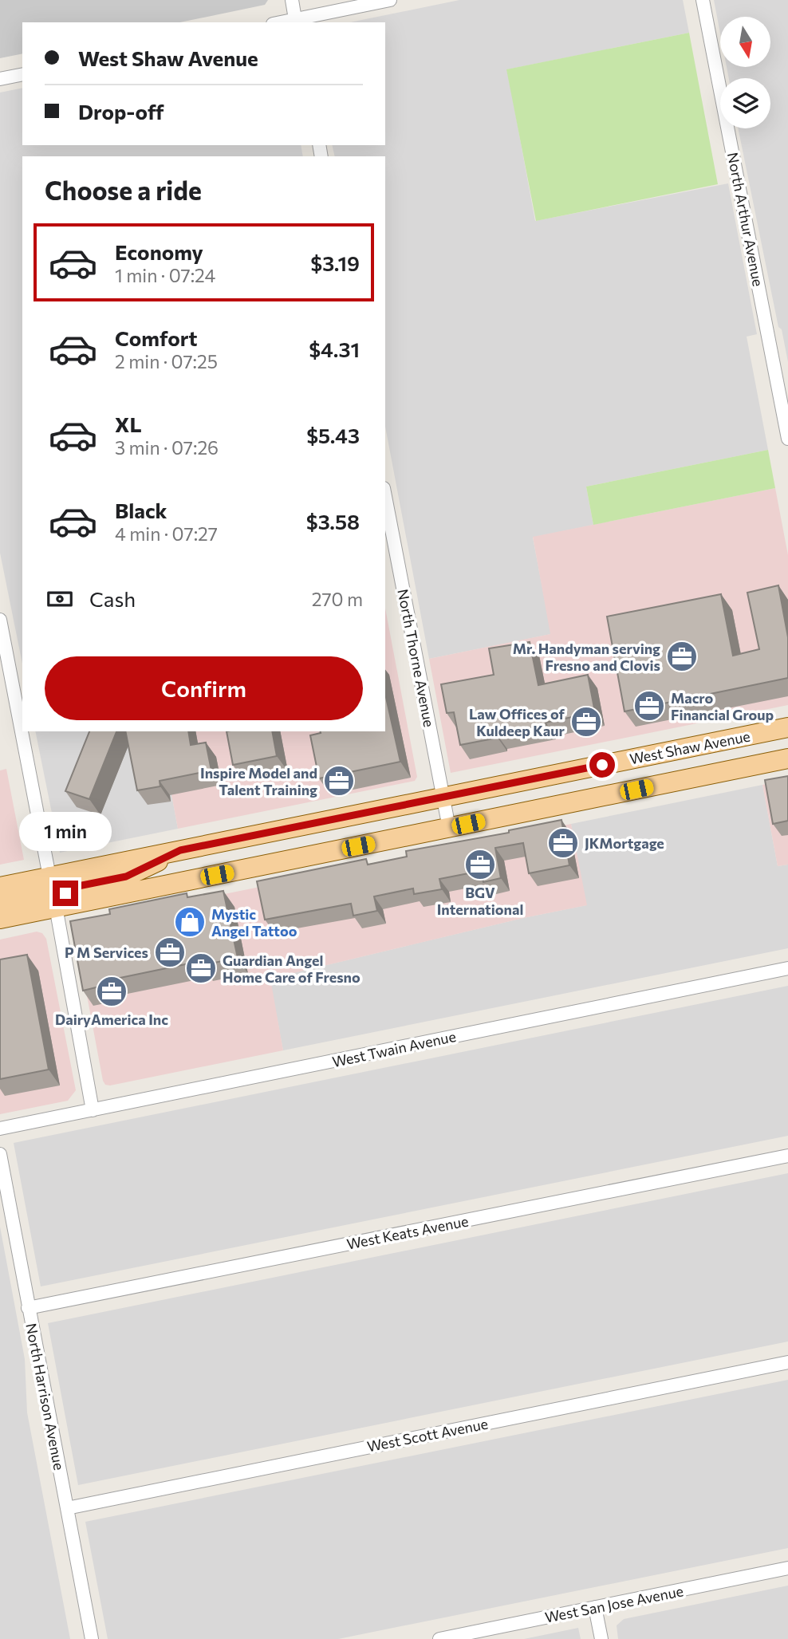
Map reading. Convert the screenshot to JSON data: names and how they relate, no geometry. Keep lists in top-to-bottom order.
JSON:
{
  "streets": {
    "main road": ["West Shaw Avenue"],
    "street": [
      "North Arthur Avenue",
      "North Thorne Avenue",
      "West Twain Avenue",
      "West Keats Avenue",
      "North Harrison Avenue",
      "West Scott Avenue",
      "West San Jose Avenue"
    ]
  },
  "crossings": [
    ["North Thorne Avenue", "West Shaw Avenue"],
    ["West Keats Avenue", "North Harrison Avenue"],
    ["North Harrison Avenue", "West Scott Avenue"]
  ],
  "places": {
    "office": [
      "Mr. Handyman serving Fresno and Clovis",
      "Macro Financial Group",
      "Law Offices of Kuldeep Kaur",
      "Inspire Model and Talent Training",
      "JKMortgage",
      "BGV International",
      "P M Services",
      "Guardian Angel Home Care of Fresno",
      "DairyAmerica Inc"
    ],
    "shop": ["Mystic Angel Tattoo"]
  },
  "north": "bottom",
  "page": {
    "banner": ["West Shaw Avenue", "Drop-off"],
    "heading": "Choose a ride",
    "list": [
      {
        "name": "Economy",
        "note": "1 min · 07:24",
        "value": "$3.19"
      },
      {
        "name": "Comfort",
        "note": "2 min · 07:25",
        "value": "$4.31"
      },
      {
        "name": "XL",
        "note": "3 min · 07:26",
        "value": "$5.43"
      },
      {
        "name": "Black",
        "note": "4 min · 07:27",
        "value": "$3.58"
      }
    ],
    "pay": ["Cash", "270 m"],
    "buttons": "Confirm",
    "bubble": "1 min"
  }
}
